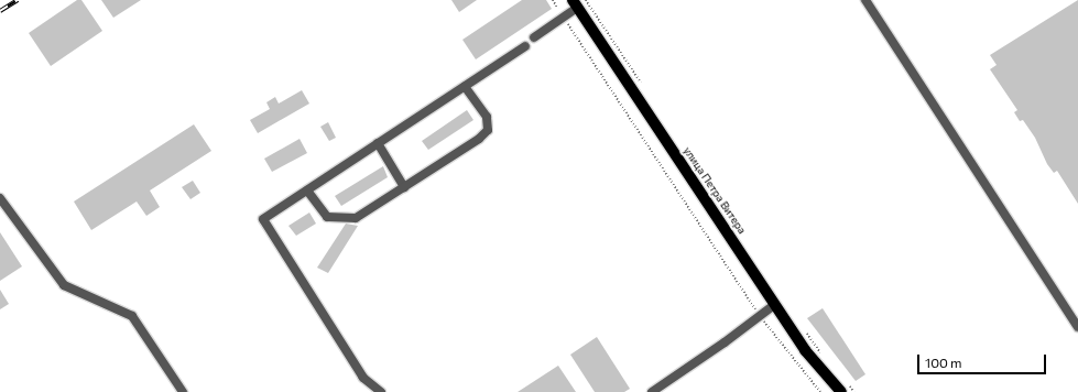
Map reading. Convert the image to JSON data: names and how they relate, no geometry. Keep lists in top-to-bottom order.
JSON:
{
  "streets": {
    "main road": ["улица Петра Витера"]
  },
  "scale_bar": "100 m"
}
